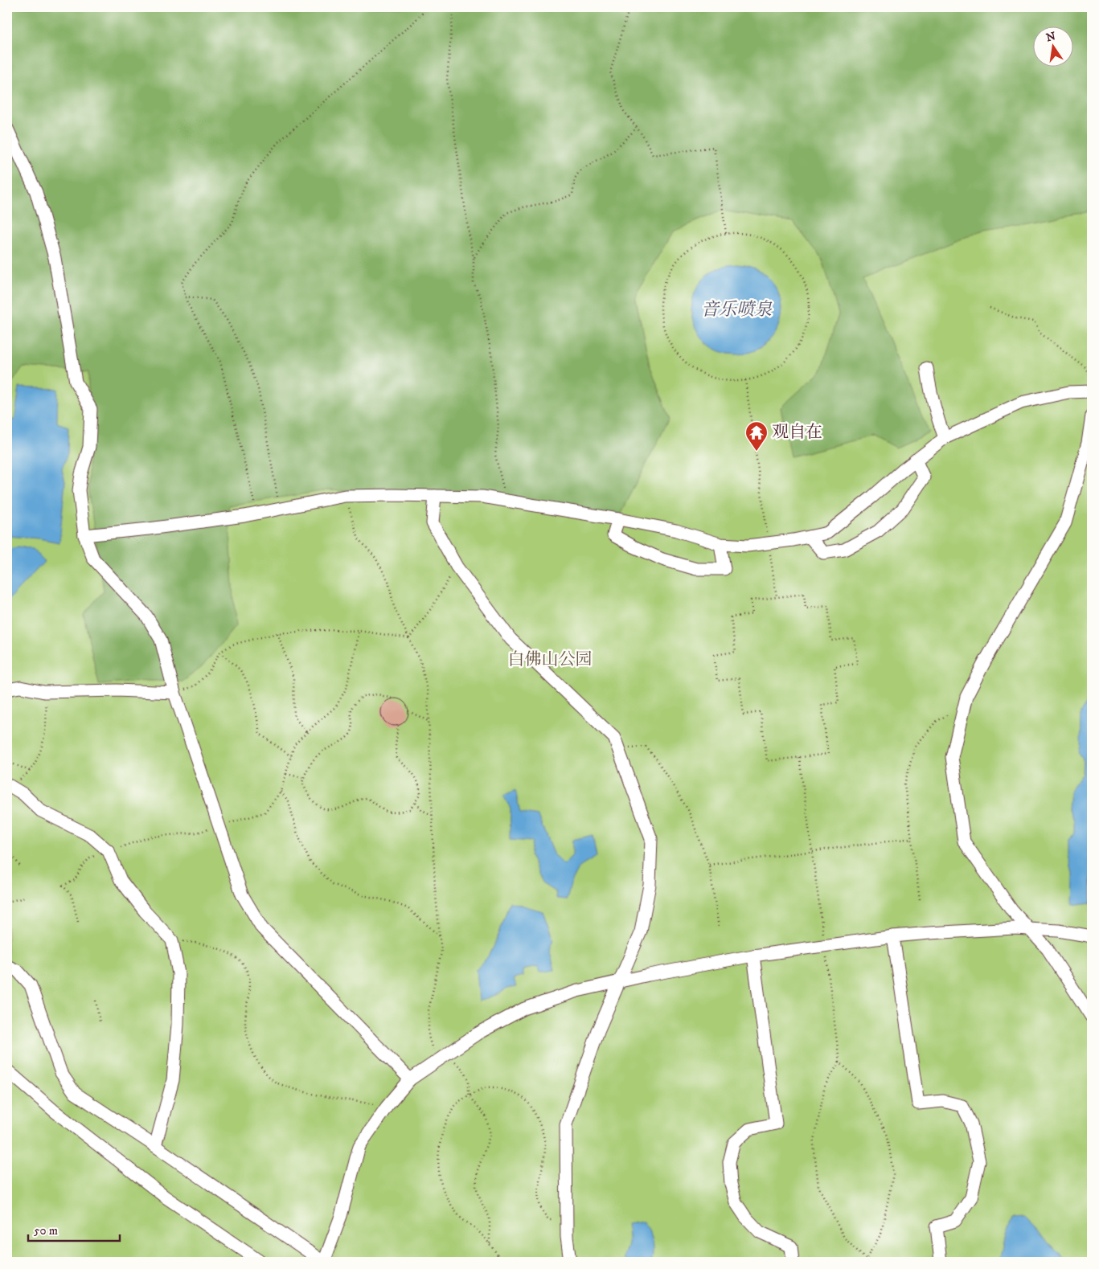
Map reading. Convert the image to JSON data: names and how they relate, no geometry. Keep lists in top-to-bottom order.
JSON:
{
  "water": ["音乐喷泉"],
  "parks": ["白佛山公园"],
  "places": {
    "temple": ["观自在"]
  },
  "scale_bar": "50 m",
  "north": "top"
}
